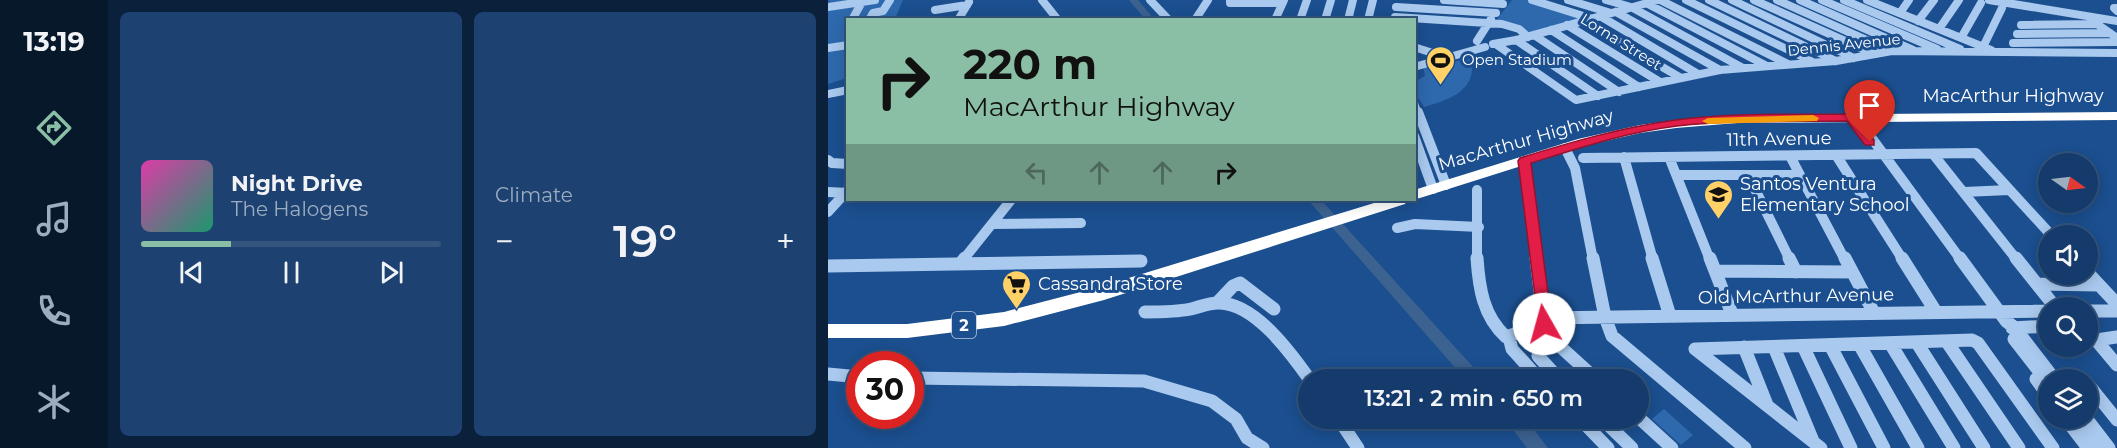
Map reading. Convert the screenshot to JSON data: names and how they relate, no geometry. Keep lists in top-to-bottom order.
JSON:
{
  "streets": {
    "highway": ["MacArthur Highway", "2"],
    "street": [
      "Lorna Street",
      "Dennis Avenue",
      "11th Avenue",
      "Old McArthur Avenue"
    ]
  },
  "crossings": [
    ["Lorna Street", "Dennis Avenue"]
  ],
  "places": {
    "sports": ["Open Stadium"],
    "school or university": ["Santos Ventura Elementary School"],
    "supermarket": ["Cassandra Store"]
  },
  "north": "right",
  "page": {
    "tabs": "13:19",
    "tile": "Climate",
    "turn": ["220 m", "MacArthur Highway"],
    "song": ["Night Drive", "The Halogens"],
    "heat": ["−", "19°", "+"],
    "limit": "30",
    "trip": "13:21 · 2 min · 650 m"
  }
}
